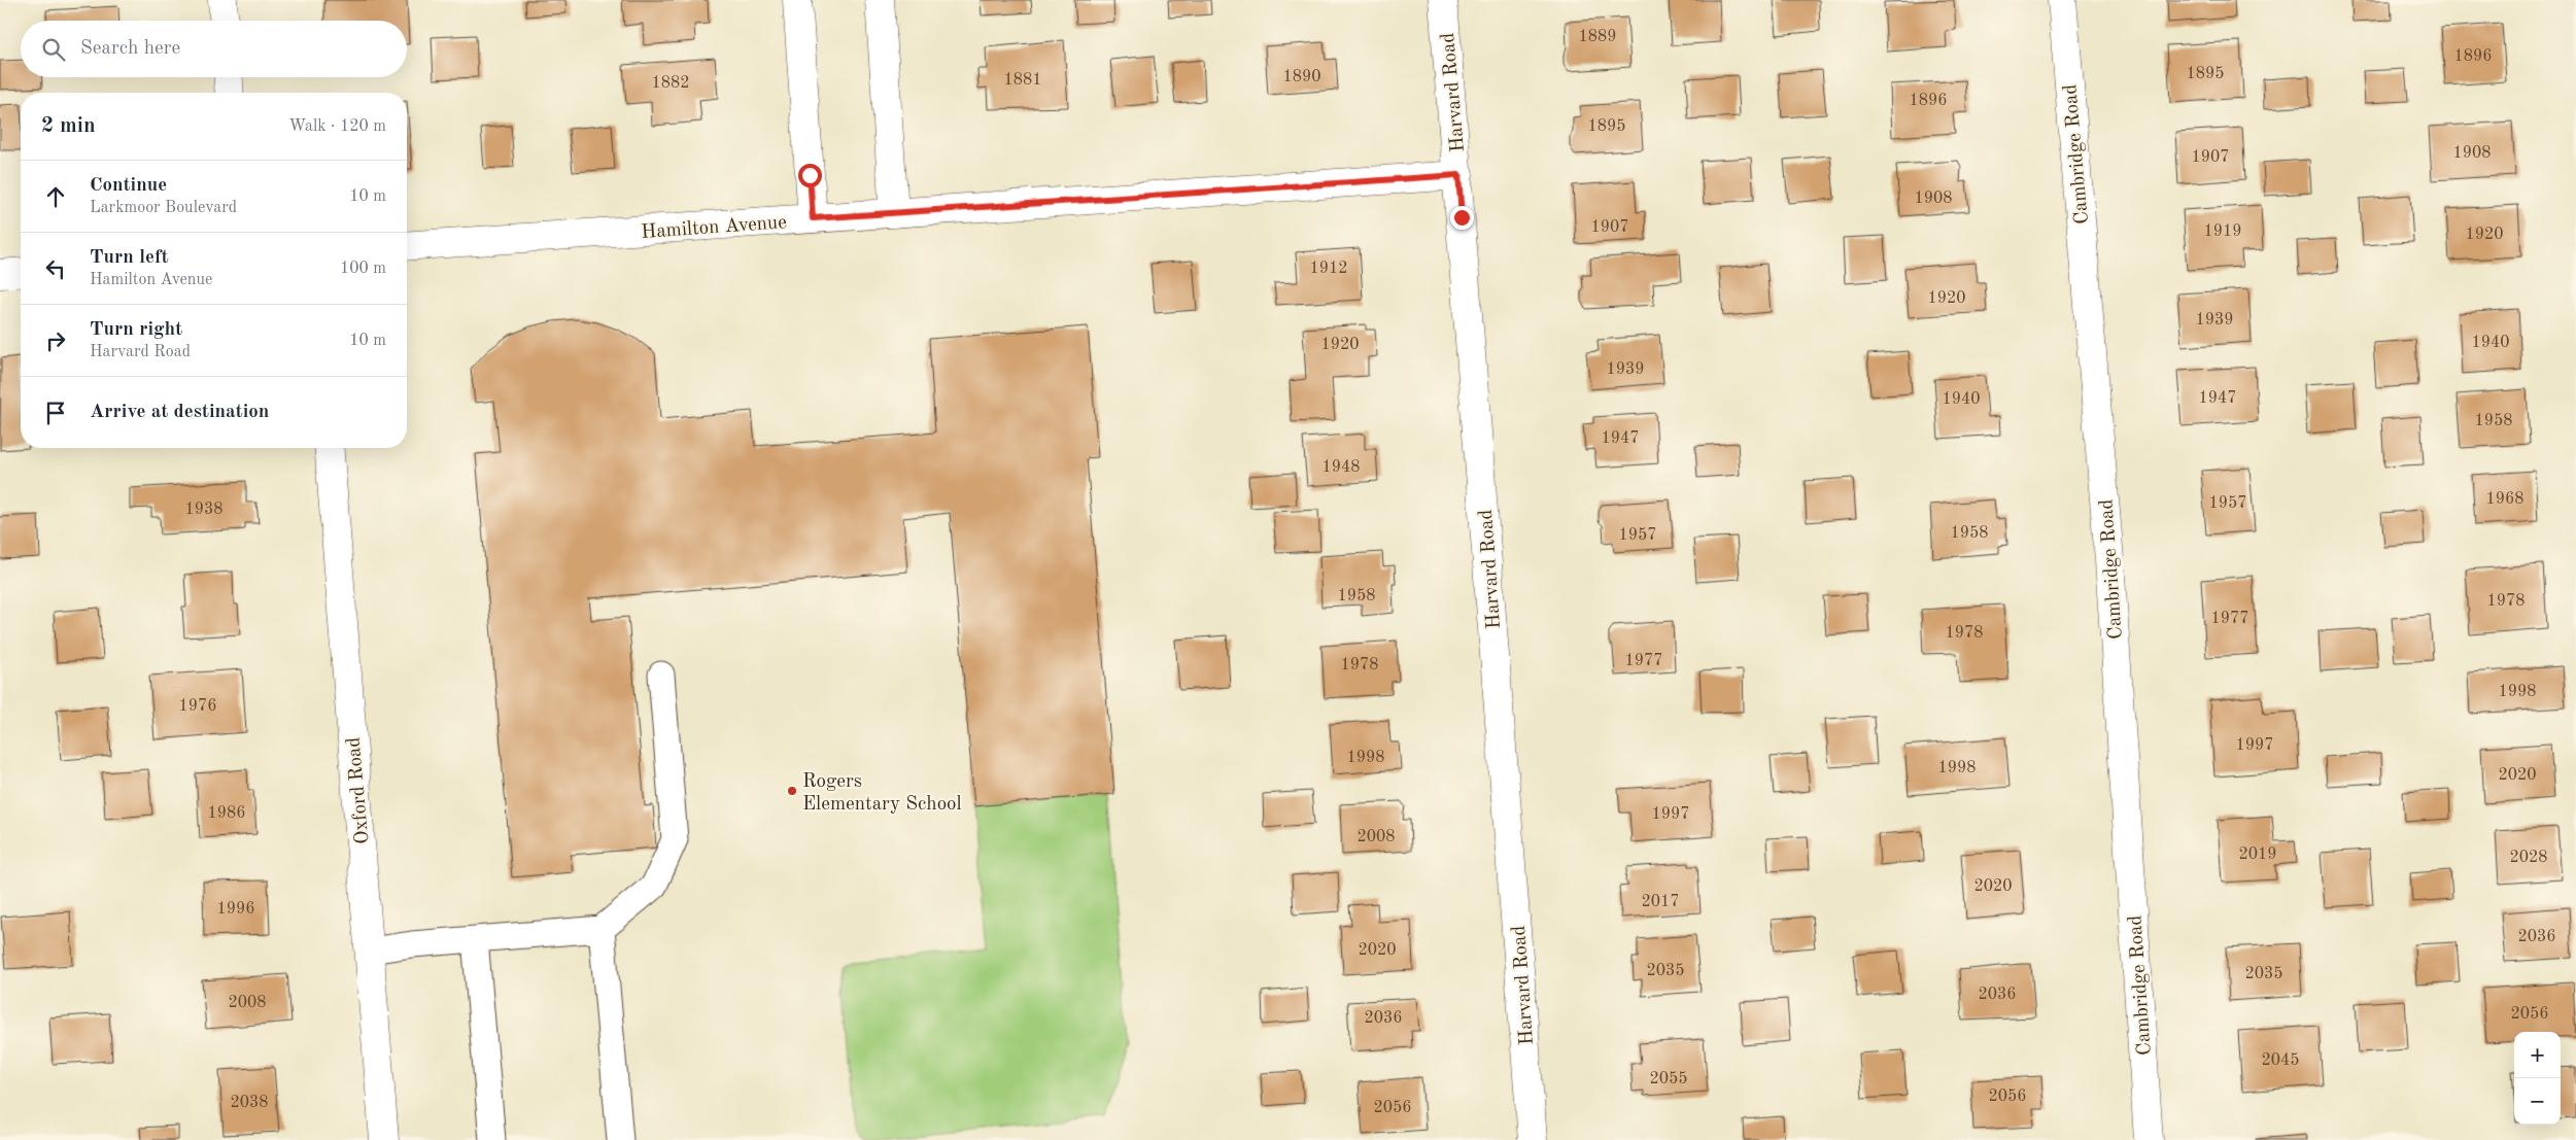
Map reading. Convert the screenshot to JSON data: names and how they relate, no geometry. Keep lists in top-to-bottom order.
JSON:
{
  "streets": {
    "street": [
      "Harvard Road",
      "Cambridge Road",
      "Hamilton Avenue",
      "Oxford Road"
    ]
  },
  "crossings": [
    ["Harvard Road", "Hamilton Avenue"]
  ],
  "places": ["Rogers Elementary School"],
  "house_numbers": [
    "1889",
    "1896",
    "1895",
    "1890",
    "1881",
    "1882",
    "1896",
    "1895",
    "1908",
    "1907",
    "1908",
    "1907",
    "1919",
    "1920",
    "1912",
    "1920",
    "1939",
    "1940",
    "1920",
    "1939",
    "1947",
    "1940",
    "1958",
    "1947",
    "1948",
    "1968",
    "1957",
    "1938",
    "1958",
    "1957",
    "1958",
    "1978",
    "1977",
    "1978",
    "1977",
    "1978",
    "1998",
    "1976",
    "1997",
    "1998",
    "1998",
    "2020",
    "1986",
    "1997",
    "2008",
    "2019",
    "2028",
    "2020",
    "2017",
    "1996",
    "2036",
    "2020",
    "2035",
    "2035",
    "2036",
    "2008",
    "2056",
    "2036",
    "2045",
    "2055",
    "2056",
    "2038",
    "2056"
  ],
  "page": {
    "search": "Search here",
    "heading": ["2 min", "Walk · 120 m"],
    "list": [
      ["Continue", "Larkmoor Boulevard", "10 m"],
      ["Turn left", "Hamilton Avenue", "100 m"],
      ["Turn right", "Harvard Road", "10 m"],
      "Arrive at destination"
    ],
    "map_buttons": ["+", "−"]
  }
}
